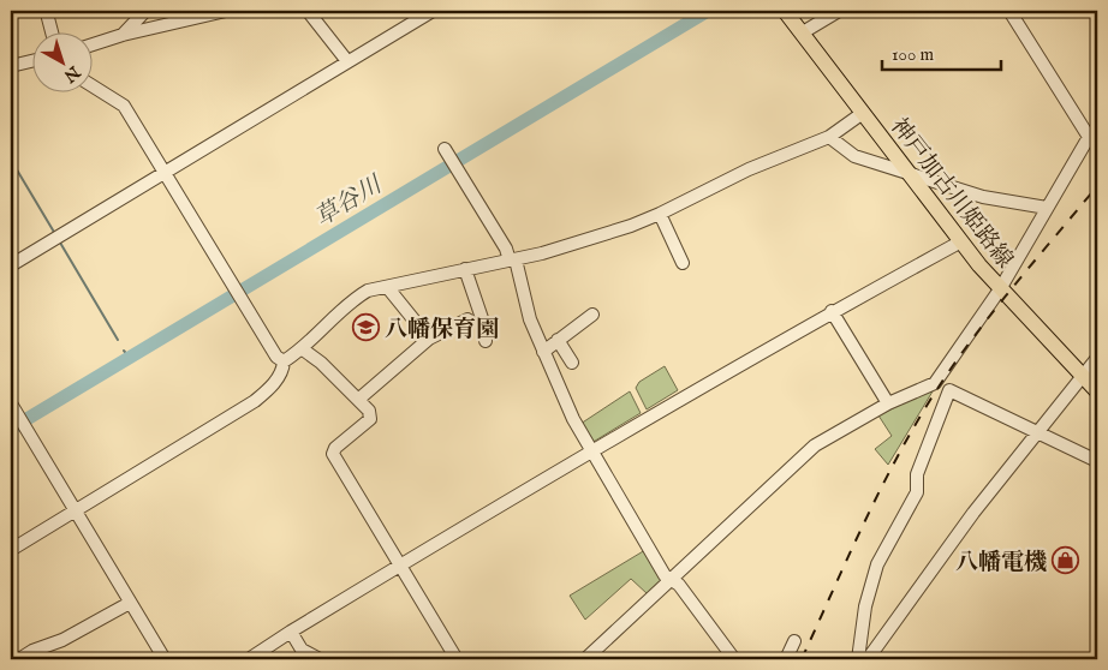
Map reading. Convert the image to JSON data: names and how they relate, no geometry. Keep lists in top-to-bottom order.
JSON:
{
  "streets": {
    "main road": ["神戸加古川姫路線"]
  },
  "water": ["草谷川"],
  "places": {
    "school or university": ["八幡保育園"],
    "shop": ["八幡電機"]
  },
  "scale_bar": "100 m",
  "north": "bottom right"
}
